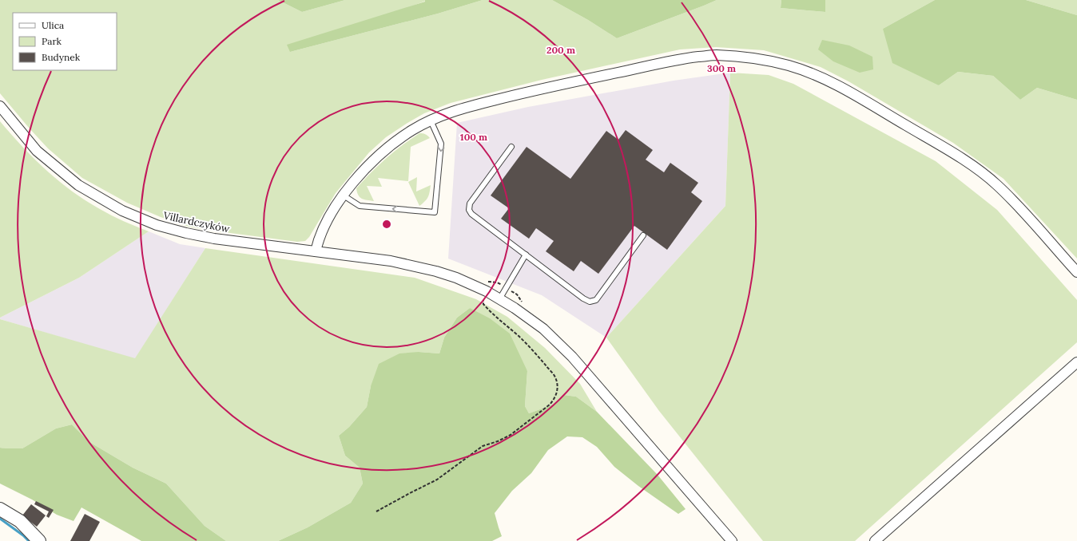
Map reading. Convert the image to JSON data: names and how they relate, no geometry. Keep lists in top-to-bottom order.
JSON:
{
  "streets": {
    "street": ["Villardczyków"]
  },
  "legend": ["Ulica", "Park", "Budynek"],
  "rings": ["200 m", "300 m", "100 m"]
}
